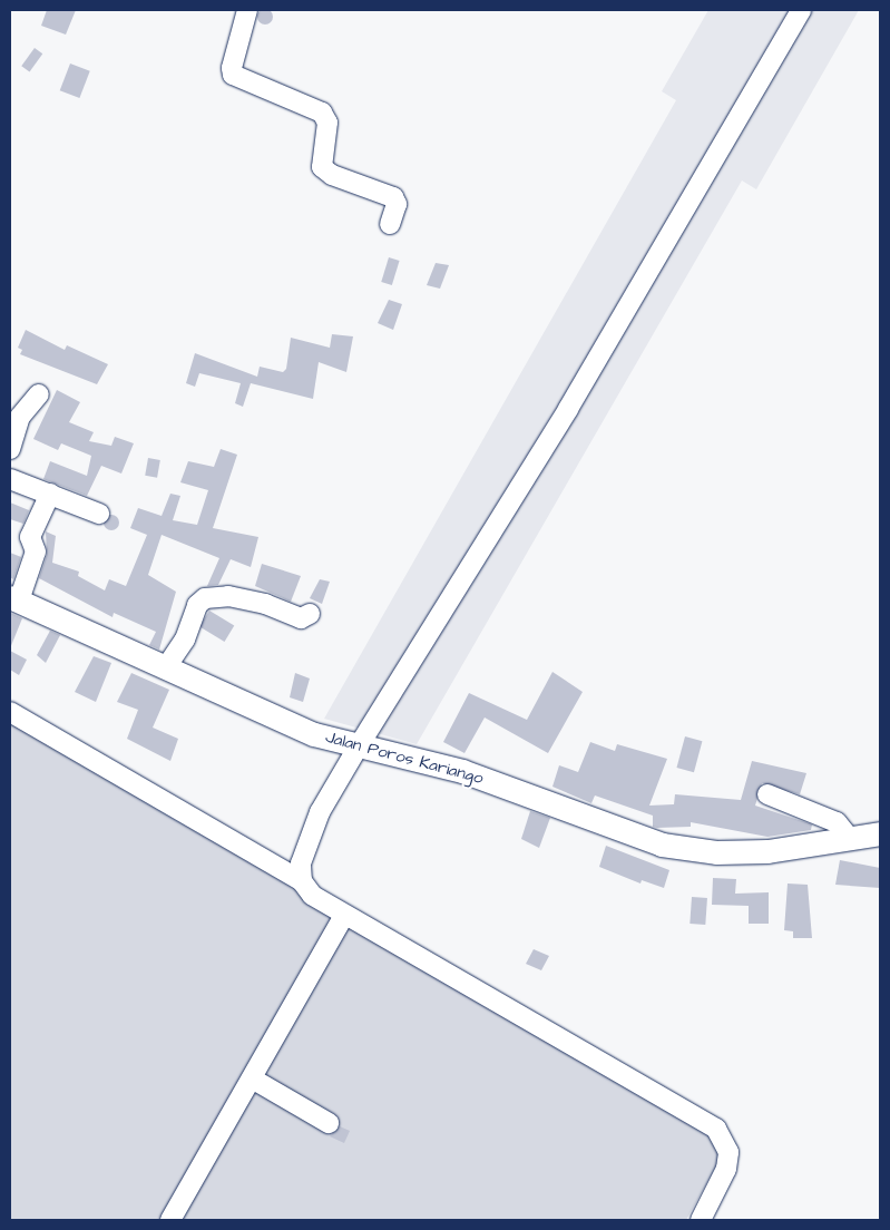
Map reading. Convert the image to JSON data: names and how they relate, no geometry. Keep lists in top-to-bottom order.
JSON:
{
  "streets": {
    "main road": ["Jalan Poros Kariango"]
  }
}
